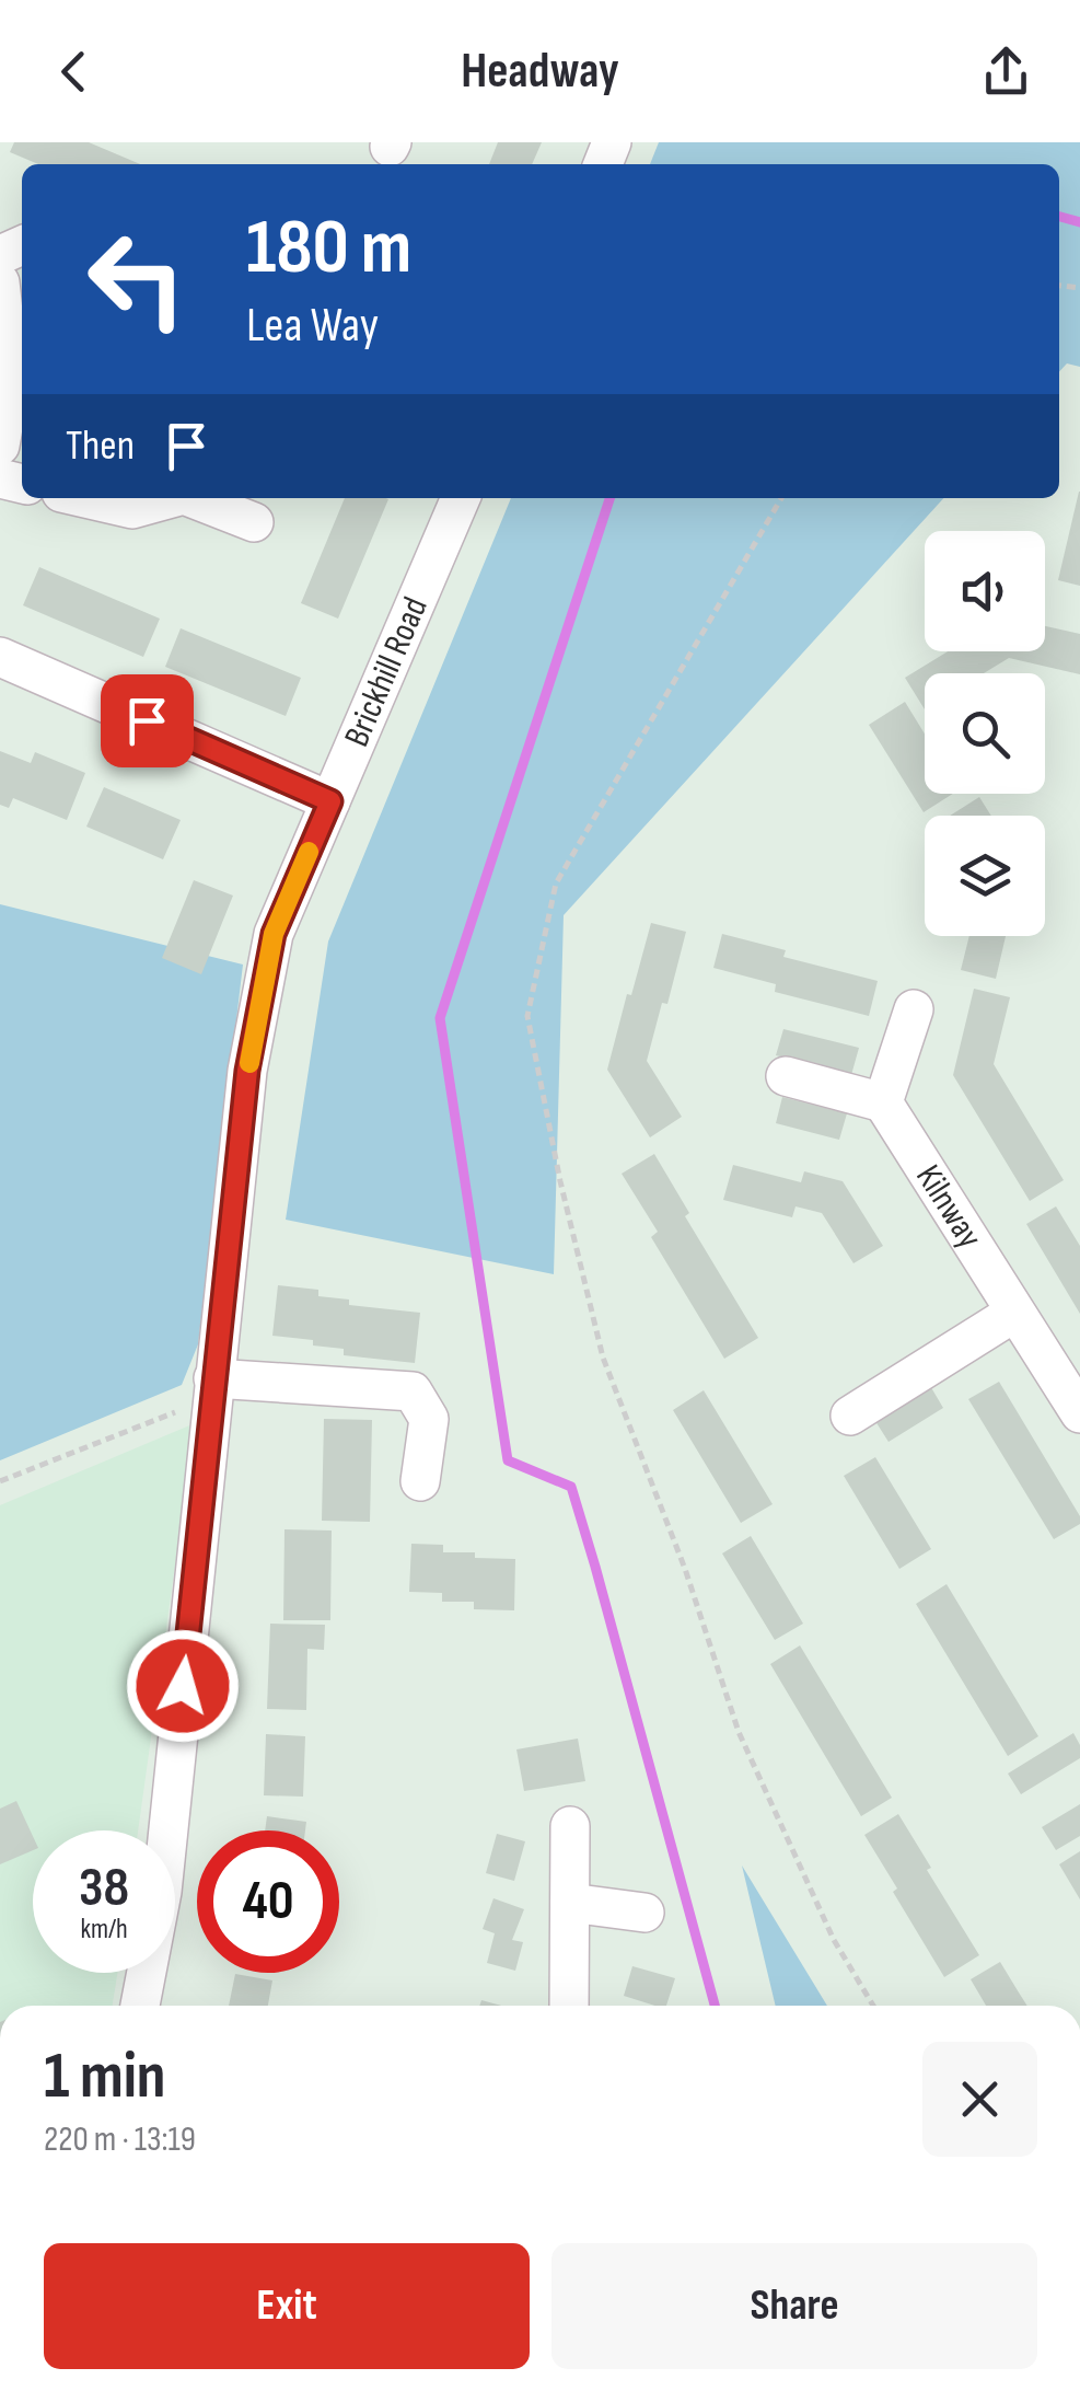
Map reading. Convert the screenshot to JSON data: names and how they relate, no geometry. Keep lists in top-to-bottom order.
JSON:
{
  "streets": {
    "street": ["Brickhill Road", "Kilnway"]
  },
  "page": {
    "header": "Headway",
    "turn": ["180 m", "Lea Way"],
    "then": "Then",
    "speed": "38 km/h",
    "limit": "40",
    "heading": ["1 min", "220 m · 13:19"],
    "buttons": ["Exit", "Share"]
  }
}
